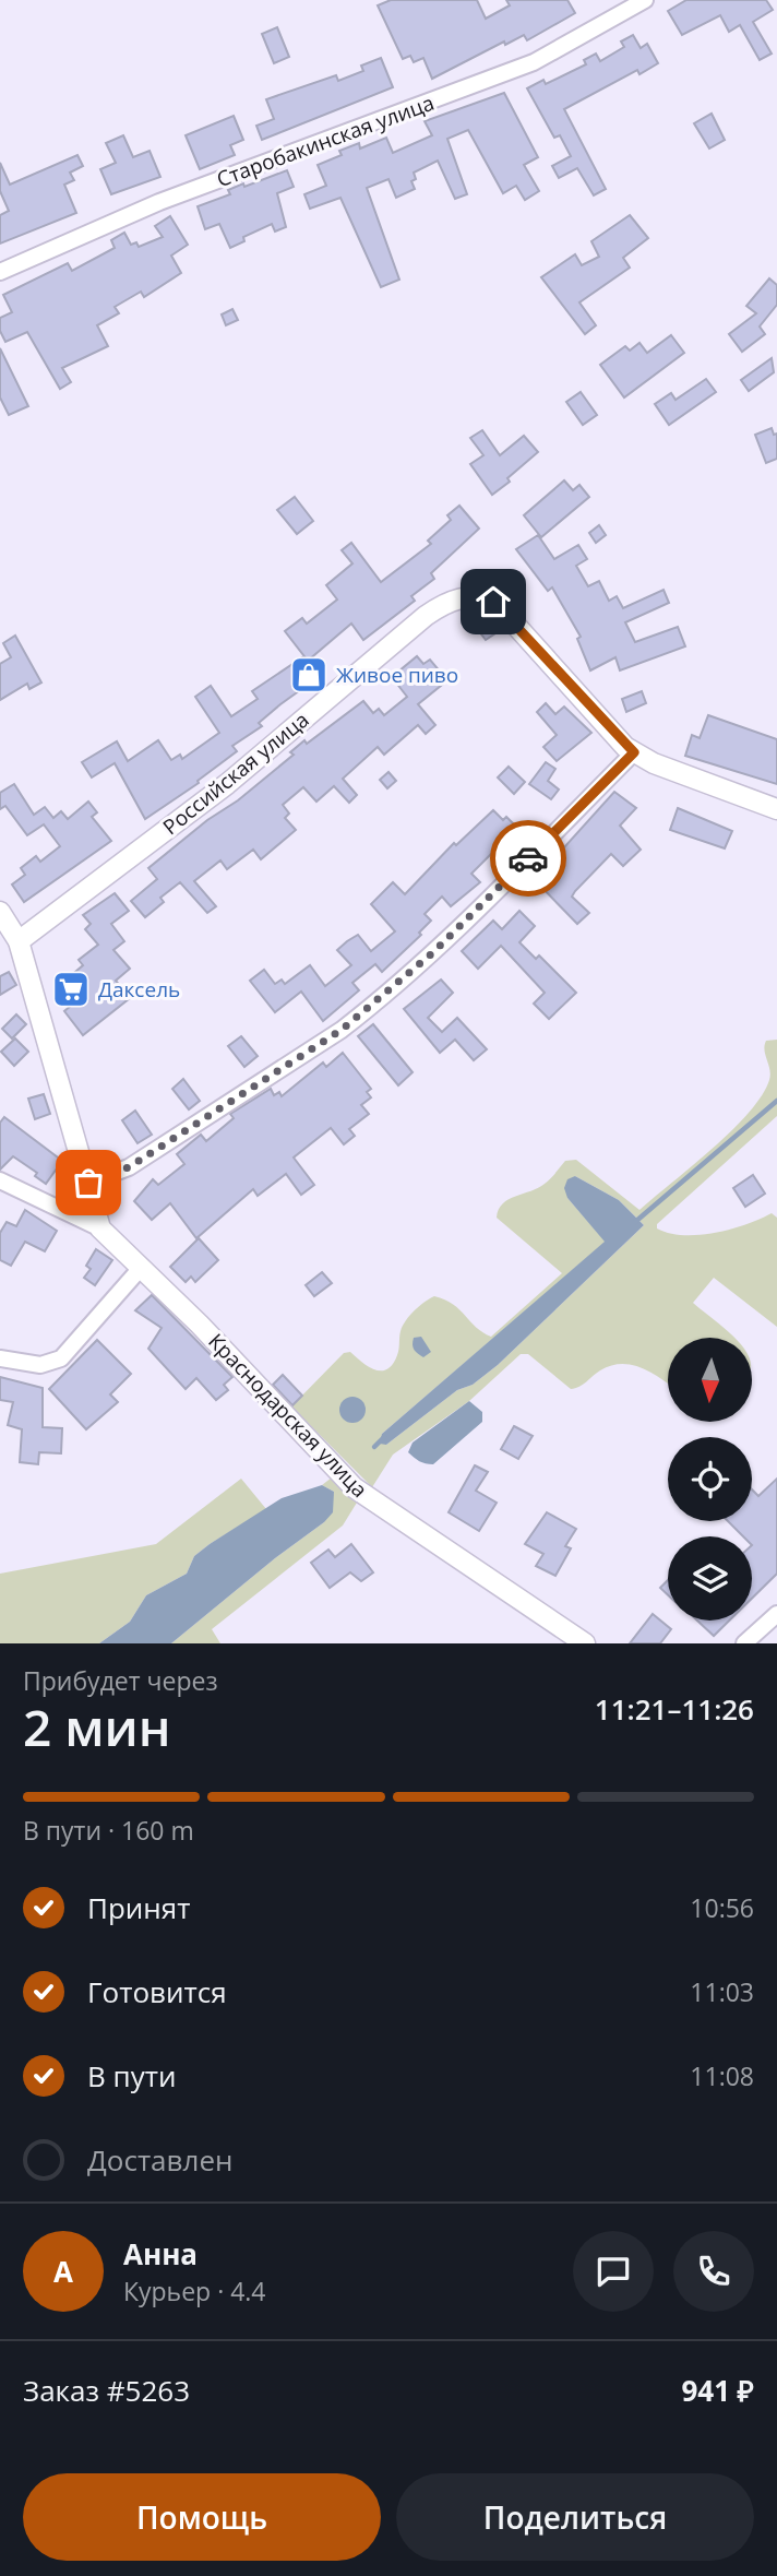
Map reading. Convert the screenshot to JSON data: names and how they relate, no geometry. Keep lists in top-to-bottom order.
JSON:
{
  "streets": {
    "street": ["Старобакинская улица", "Российская улица", "Краснодарская улица"]
  },
  "places": {
    "shop": ["Живое пиво"],
    "supermarket": ["Даксель"]
  },
  "north": "bottom",
  "page": {
    "heading": ["2 мин", "Прибудет через", "11:21–11:26"],
    "panel": [
      "Анна",
      "Курьер · 4.4",
      "Заказ #5263",
      "941 ₽"
    ],
    "bar": "В пути · 160 m",
    "list": [
      ["Принят", "10:56"],
      ["Готовится", "11:03"],
      ["В пути", "11:08"],
      "Доставлен"
    ],
    "round": "А",
    "buttons": ["Помощь", "Поделиться"]
  }
}
